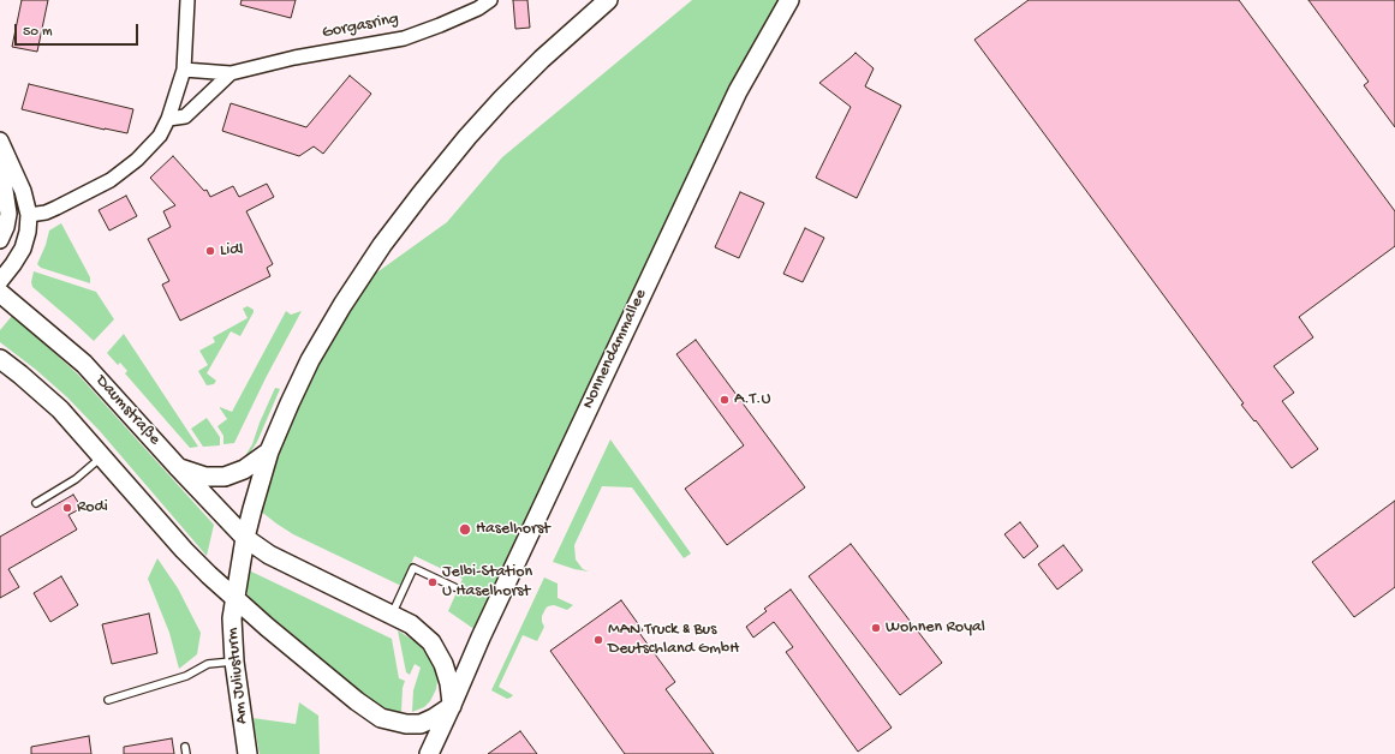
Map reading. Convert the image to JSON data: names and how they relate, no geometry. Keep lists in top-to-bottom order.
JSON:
{
  "streets": {
    "main road": ["Nonnendammallee", "Daumstraße", "Am Juliusturm"],
    "street": ["Gorgasring"]
  },
  "crossings": [
    ["Nonnendammallee", "Daumstraße"],
    ["Daumstraße", "Am Juliusturm"]
  ],
  "places": [
    "Lidl",
    "A.T.U",
    "Rodi",
    "Haselhorst",
    "Jelbi-Station U Haselhorst",
    "Wohnen Royal",
    "MAN Truck & Bus Deutschland GmbH"
  ],
  "scale_bar": "50 m"
}
